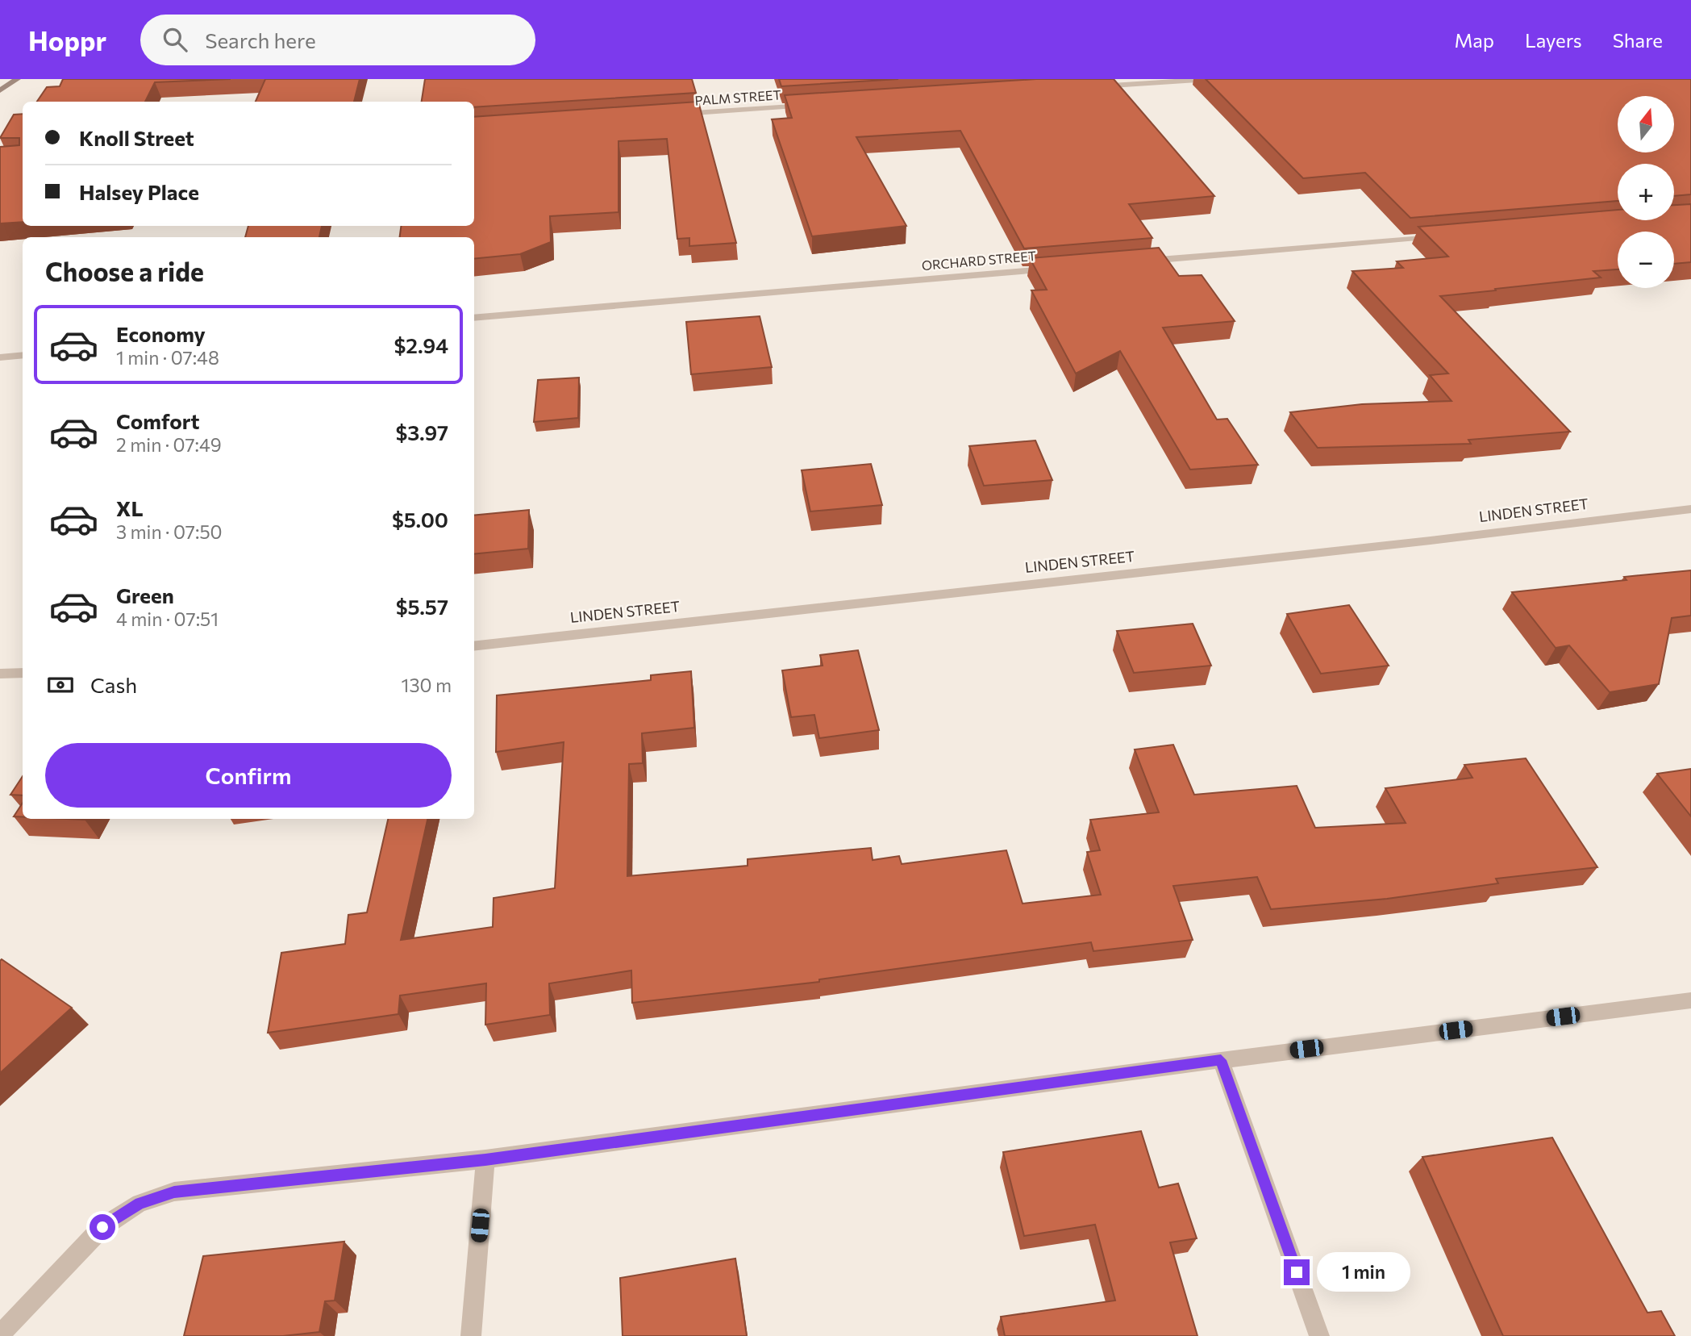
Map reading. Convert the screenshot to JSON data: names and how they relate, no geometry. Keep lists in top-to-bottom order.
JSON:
{
  "streets": {
    "street": ["PALM STREET", "ORCHARD STREET", "LINDEN STREET"]
  },
  "north": "top",
  "page": {
    "header": "Hoppr",
    "search": "Search here",
    "nav": ["Map", "Layers", "Share"],
    "map_buttons": ["+", "−"],
    "banner": ["Knoll Street", "Halsey Place"],
    "heading": "Choose a ride",
    "list": [
      {
        "name": "Economy",
        "note": "1 min · 07:48",
        "value": "$2.94"
      },
      {
        "name": "Comfort",
        "note": "2 min · 07:49",
        "value": "$3.97"
      },
      {
        "name": "XL",
        "note": "3 min · 07:50",
        "value": "$5.00"
      },
      {
        "name": "Green",
        "note": "4 min · 07:51",
        "value": "$5.57"
      }
    ],
    "pay": ["Cash", "130 m"],
    "buttons": "Confirm",
    "bubble": "1 min"
  }
}
